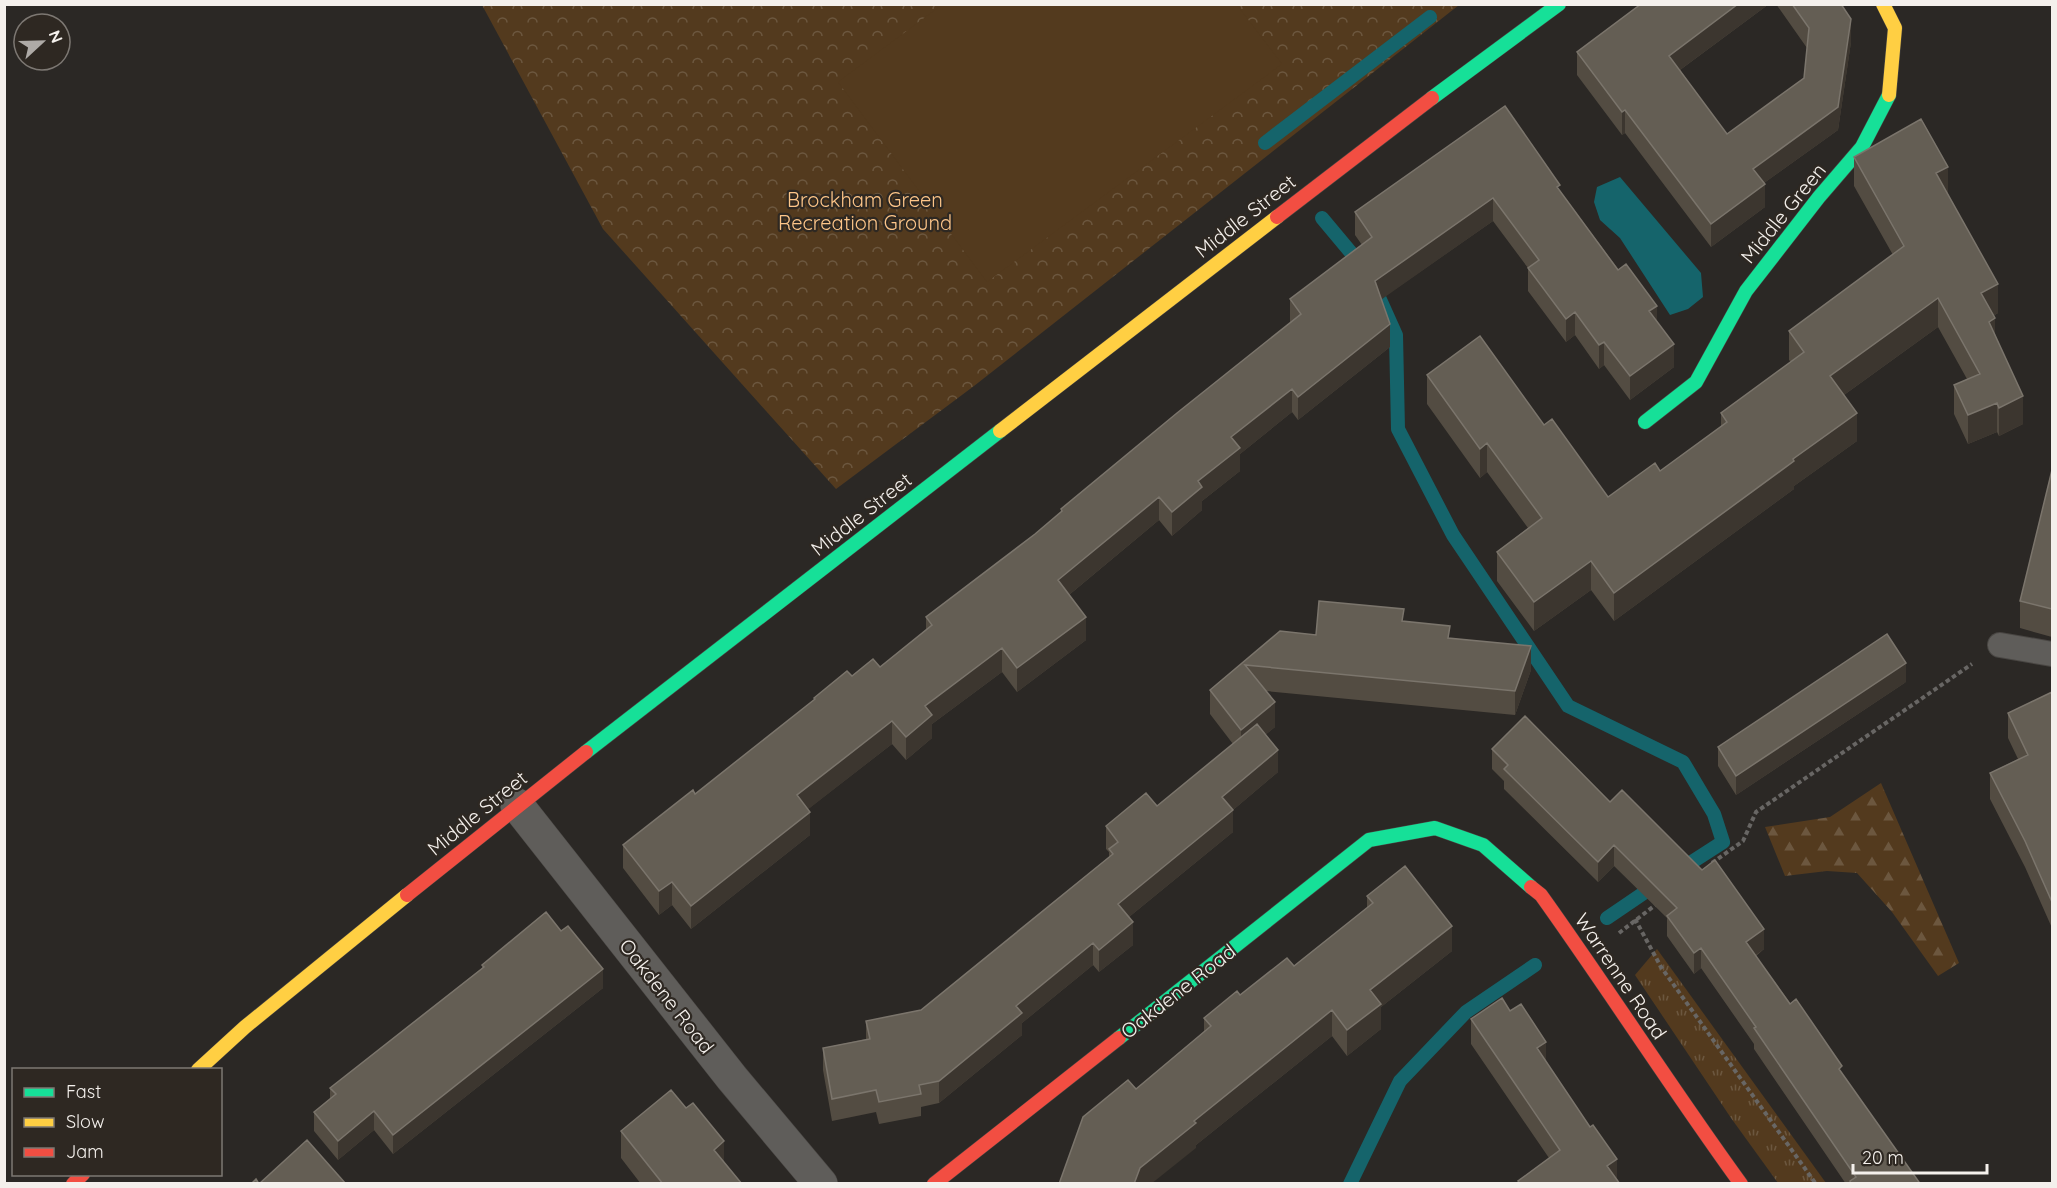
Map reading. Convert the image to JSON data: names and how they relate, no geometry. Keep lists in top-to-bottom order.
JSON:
{
  "streets": {
    "street": [
      "Middle Green",
      "Middle Street",
      "Warrenne Road",
      "Oakdene Road"
    ]
  },
  "crossings": [
    ["Middle Street", "Oakdene Road"],
    ["Warrenne Road", "Oakdene Road"]
  ],
  "parks": ["Brockham Green Recreation Ground"],
  "legend": ["Fast", "Slow", "Jam"],
  "scale_bar": "20 m",
  "north": "right"
}
